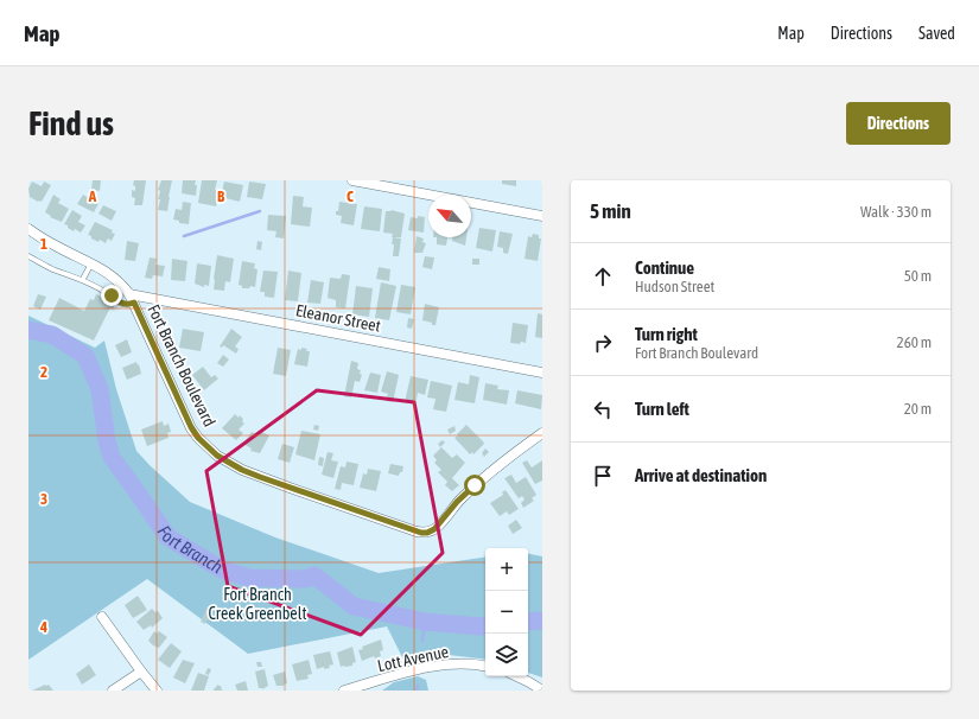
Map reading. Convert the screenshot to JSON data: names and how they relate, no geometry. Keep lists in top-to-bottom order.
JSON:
{
  "streets": {
    "street": ["Eleanor Street", "Fort Branch Boulevard", "Lott Avenue"]
  },
  "crossings": [
    ["Eleanor Street", "Fort Branch Boulevard"]
  ],
  "water": ["Fort Branch"],
  "parks": ["Fort Branch Creek Greenbelt"],
  "north": "top left",
  "page": {
    "header": "Map",
    "nav": ["Map", "Directions", "Saved"],
    "buttons": "Directions",
    "title": "Find us",
    "heading": ["5 min", "Walk · 330 m"],
    "list": [
      ["Continue", "Hudson Street", "50 m"],
      ["Turn right", "Fort Branch Boulevard", "260 m"],
      ["Turn left", "20 m"],
      "Arrive at destination"
    ],
    "map_buttons": ["+", "−"]
  },
  "grid": {
    "columns": ["A", "B", "C"],
    "rows": [
      "1",
      "2",
      "3",
      "4"
    ]
  }
}
